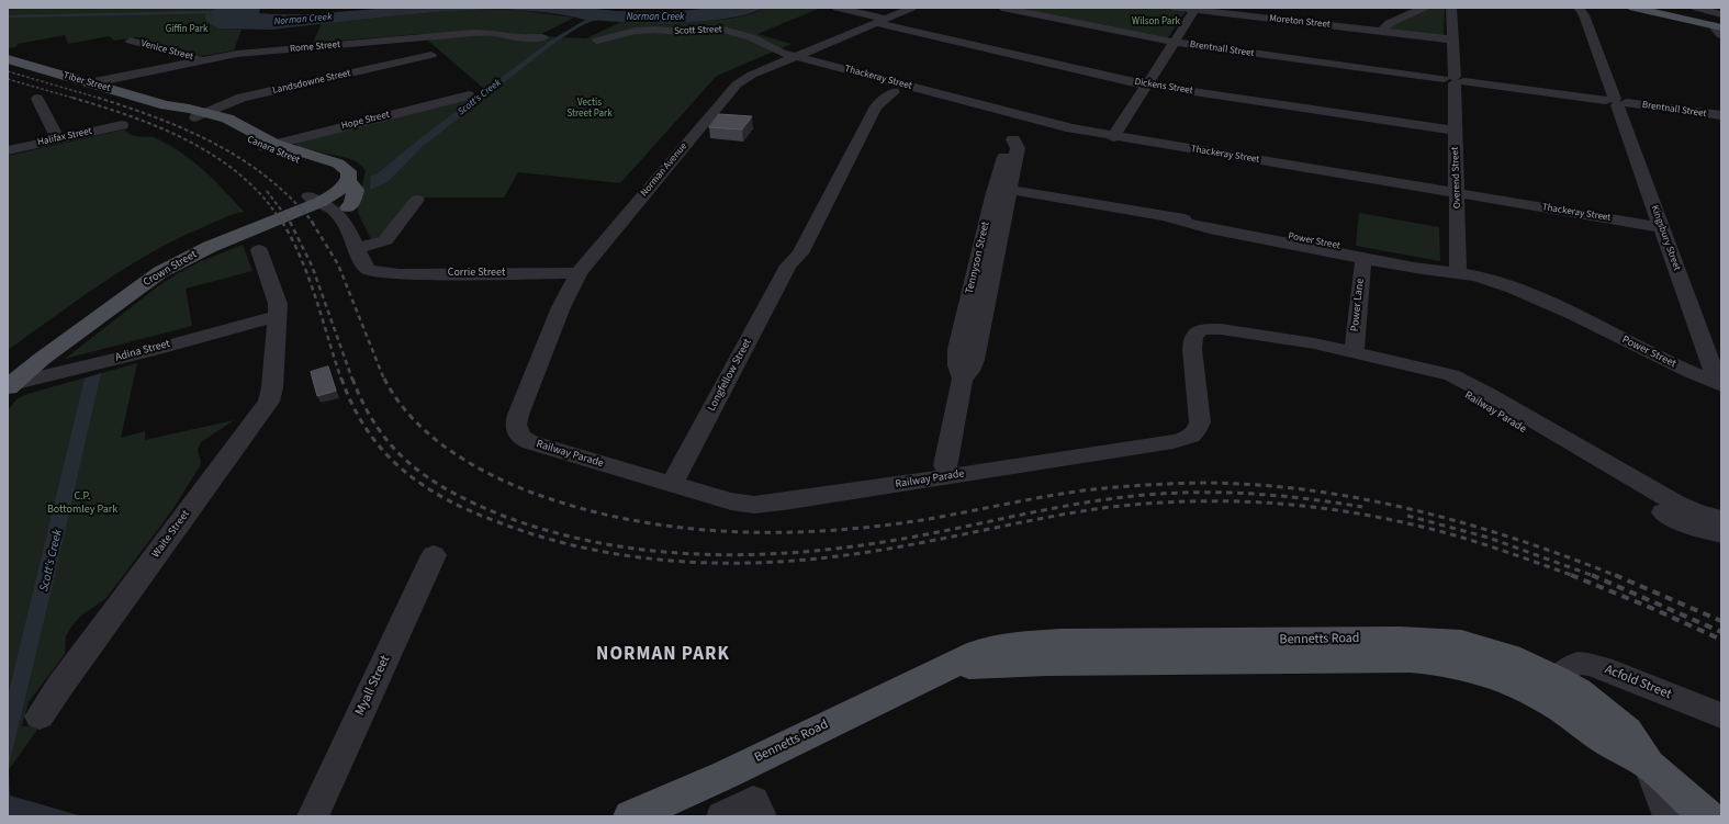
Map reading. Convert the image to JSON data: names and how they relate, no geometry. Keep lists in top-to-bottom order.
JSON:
{
  "streets": {
    "main road": [
      "Tiber Street",
      "Canara Street",
      "Crown Street",
      "Bennetts Road"
    ],
    "street": [
      "Moreton Street",
      "Scott Street",
      "Rome Street",
      "Brentnall Street",
      "Venice Street",
      "Thackeray Street",
      "Landsdowne Street",
      "Dickens Street",
      "Hope Street",
      "Halifax Street",
      "Norman Avenue",
      "Overend Street",
      "Kingsbury Street",
      "Power Street",
      "Tennyson Street",
      "Corrie Street",
      "Power Lane",
      "Adina Street",
      "Longfellow Street",
      "Railway Parade",
      "Waite Street",
      "Acfold Street",
      "Myall Street"
    ]
  },
  "crossings": [
    ["Moreton Street", "Overend Street"],
    ["Scott Street", "Thackeray Street"],
    ["Scott Street", "Norman Avenue"],
    ["Rome Street", "Venice Street"],
    ["Rome Street", "Tiber Street"],
    ["Brentnall Street", "Overend Street"],
    ["Brentnall Street", "Kingsbury Street"],
    ["Thackeray Street", "Norman Avenue"],
    ["Thackeray Street", "Overend Street"],
    ["Thackeray Street", "Kingsbury Street"],
    ["Thackeray Street", "Tennyson Street"],
    ["Thackeray Street", "Longfellow Street"],
    ["Tiber Street", "Landsdowne Street"],
    ["Tiber Street", "Canara Street"],
    ["Landsdowne Street", "Canara Street"],
    ["Dickens Street", "Norman Avenue"],
    ["Dickens Street", "Overend Street"],
    ["Hope Street", "Canara Street"],
    ["Canara Street", "Crown Street"],
    ["Norman Avenue", "Corrie Street"],
    ["Norman Avenue", "Railway Parade"],
    ["Overend Street", "Power Street"],
    ["Kingsbury Street", "Power Street"],
    ["Power Street", "Tennyson Street"],
    ["Power Street", "Power Lane"],
    ["Tennyson Street", "Railway Parade"],
    ["Crown Street", "Adina Street"],
    ["Power Lane", "Railway Parade"],
    ["Adina Street", "Waite Street"],
    ["Longfellow Street", "Railway Parade"],
    ["Bennetts Road", "Acfold Street"]
  ],
  "districts": ["NORMAN PARK"],
  "water": ["Norman Creek", "Scott's Creek"],
  "parks": [
    "Wilson Park",
    "Giffin Park",
    "Vectis Street Park",
    "C.P. Bottomley Park"
  ]
}
